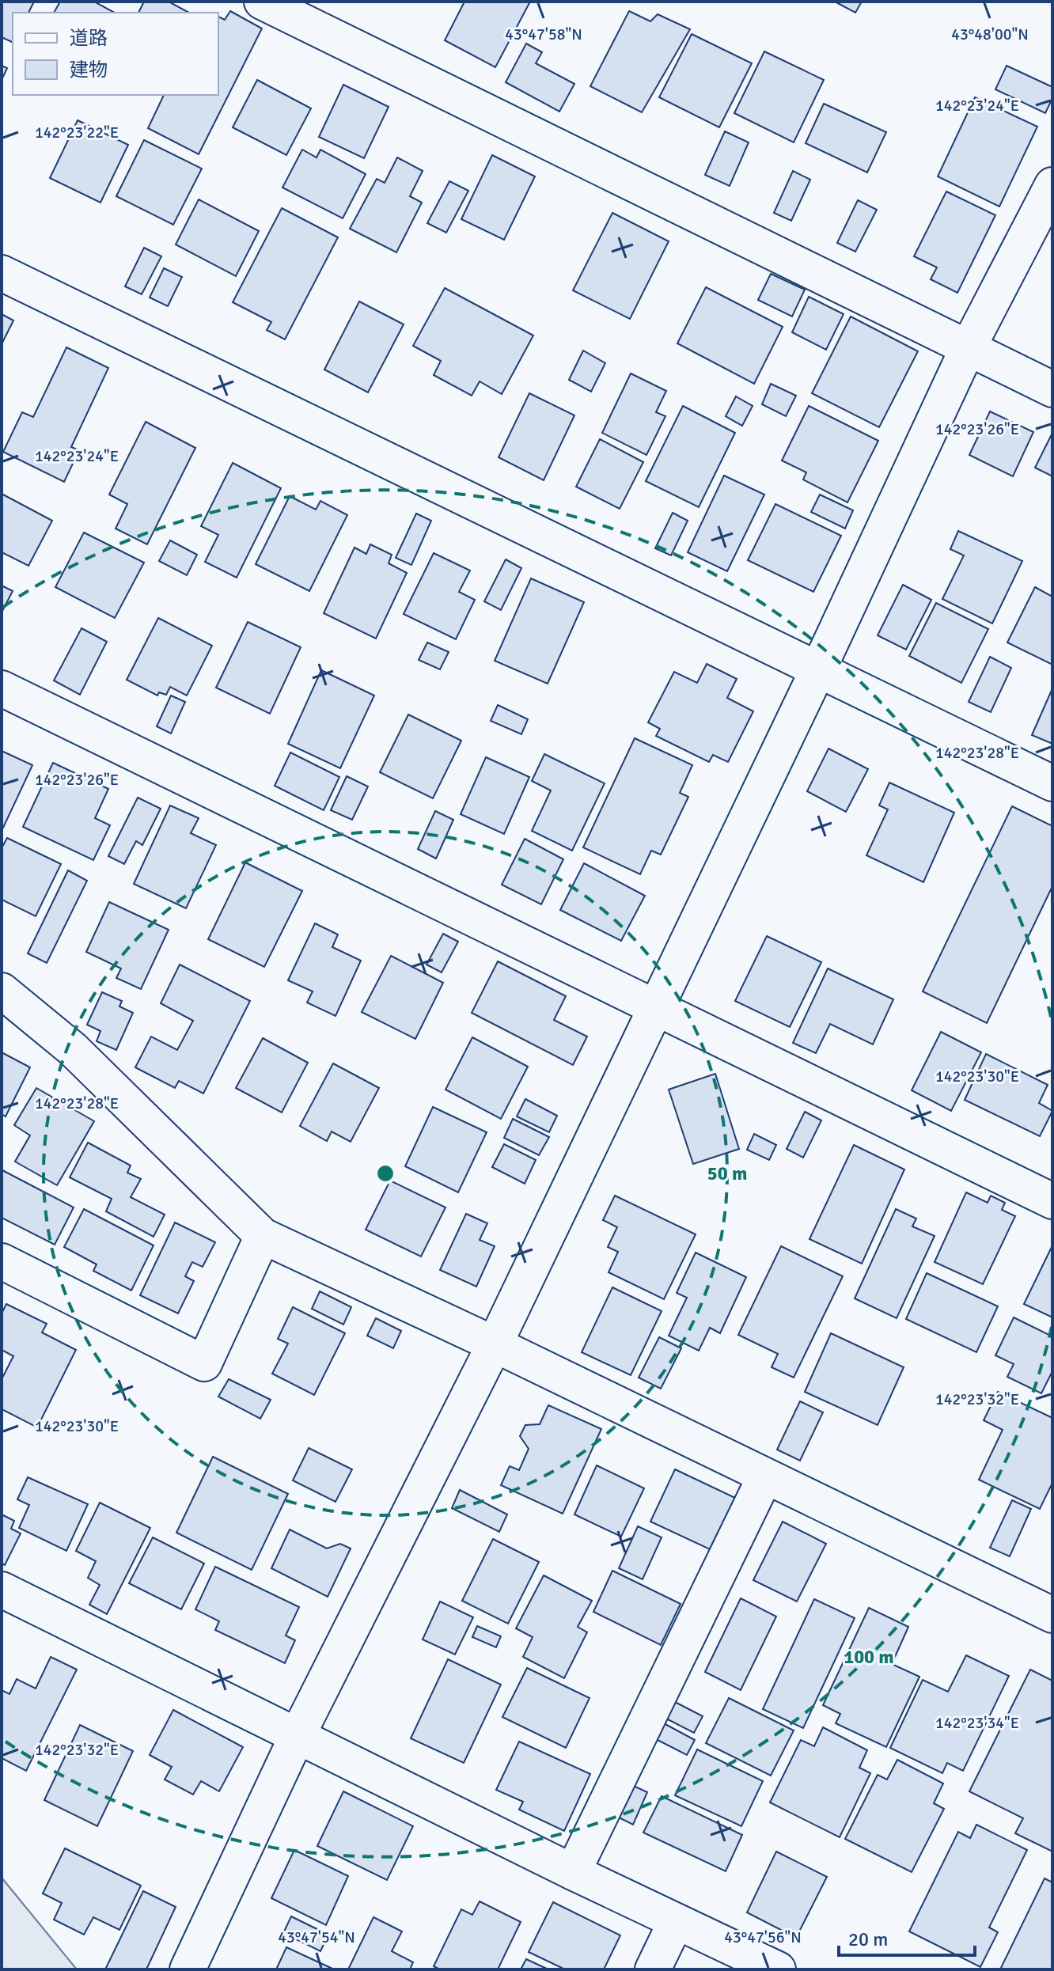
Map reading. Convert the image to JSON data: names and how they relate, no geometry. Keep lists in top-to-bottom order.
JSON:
{
  "legend": ["道路", "建物"],
  "scale_bar": "20 m",
  "coordinates": [
    "43°47'58\"N",
    "43°48'00\"N",
    "142°23'24\"E",
    "142°23'22\"E",
    "142°23'26\"E",
    "142°23'28\"E",
    "142°23'30\"E",
    "142°23'32\"E",
    "142°23'34\"E",
    "43°47'54\"N",
    "43°47'56\"N"
  ],
  "rings": ["50 m", "100 m"]
}
